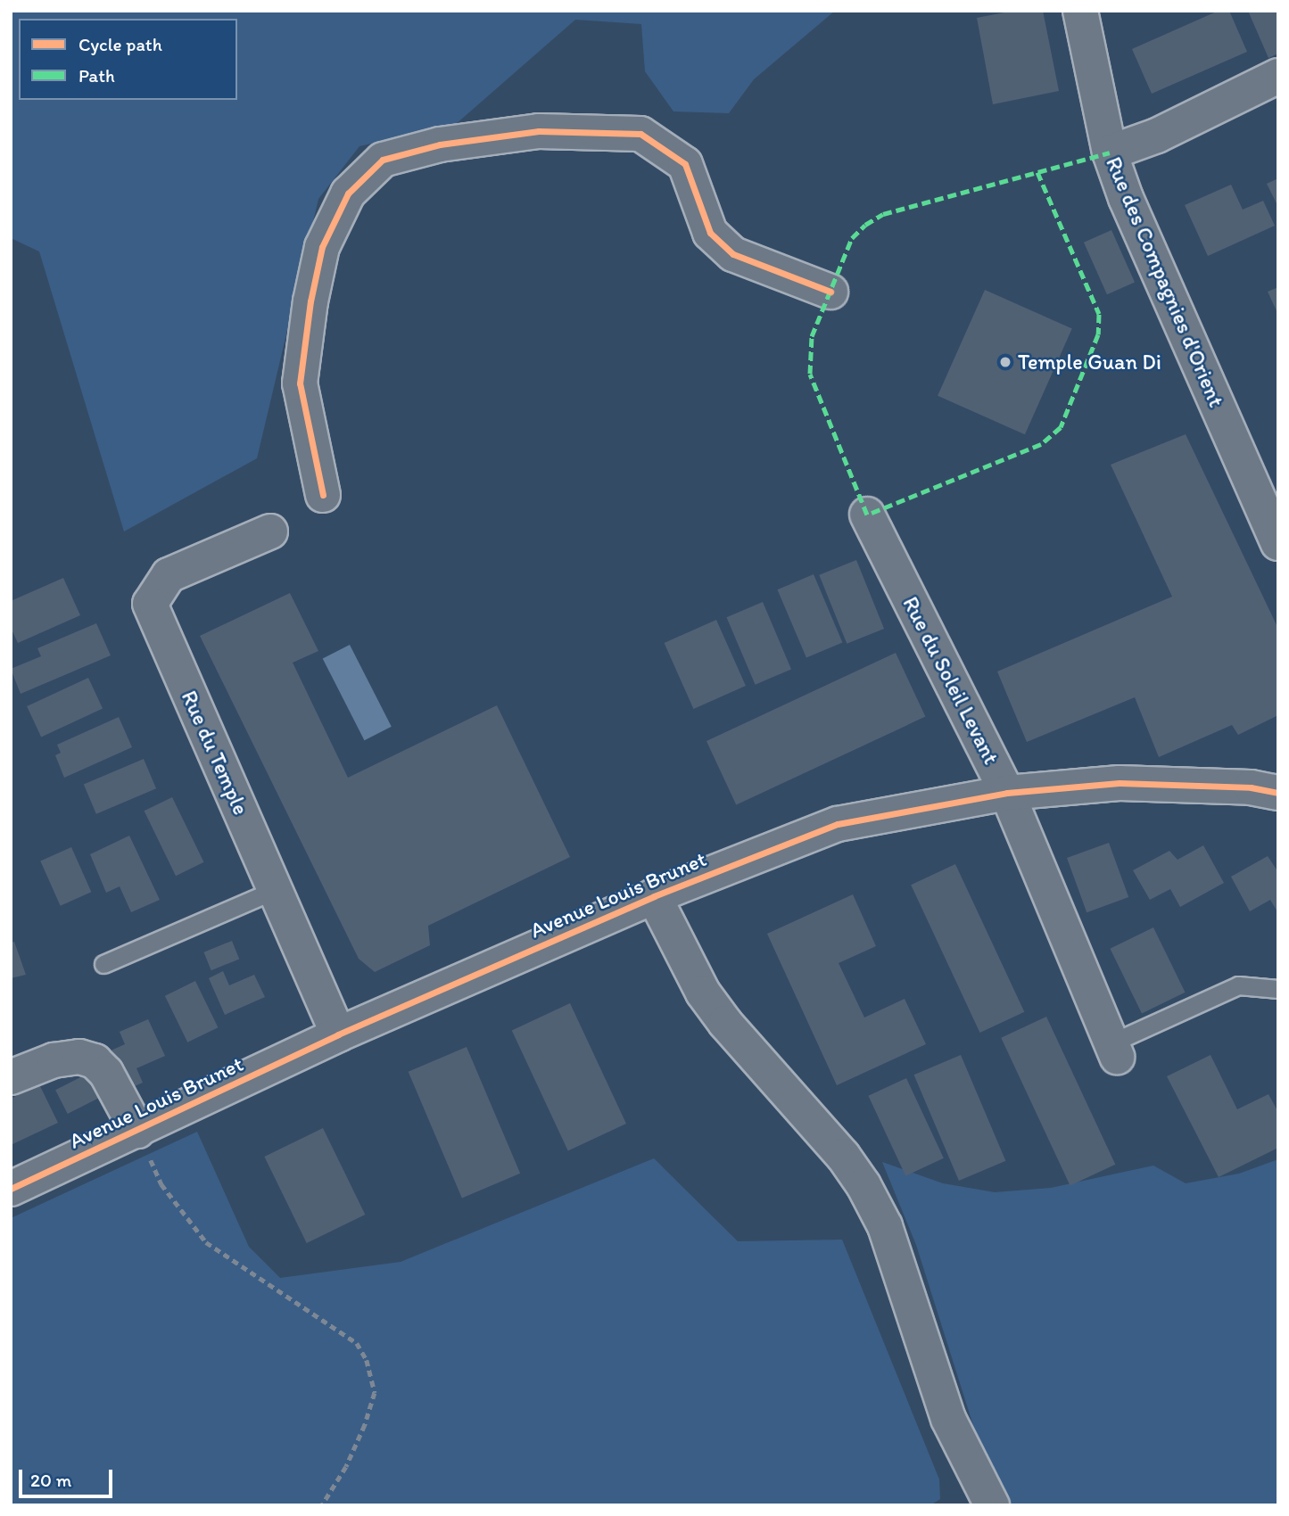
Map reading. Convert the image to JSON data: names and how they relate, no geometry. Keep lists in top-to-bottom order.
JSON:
{
  "streets": {
    "street": [
      "Rue des Compagnies d'Orient",
      "Rue du Soleil Levant",
      "Rue du Temple",
      "Avenue Louis Brunet"
    ]
  },
  "crossings": [
    ["Rue du Soleil Levant", "Avenue Louis Brunet"],
    ["Rue du Temple", "Avenue Louis Brunet"]
  ],
  "places": ["Temple Guan Di"],
  "legend": ["Cycle path", "Path"],
  "scale_bar": "20 m"
}
